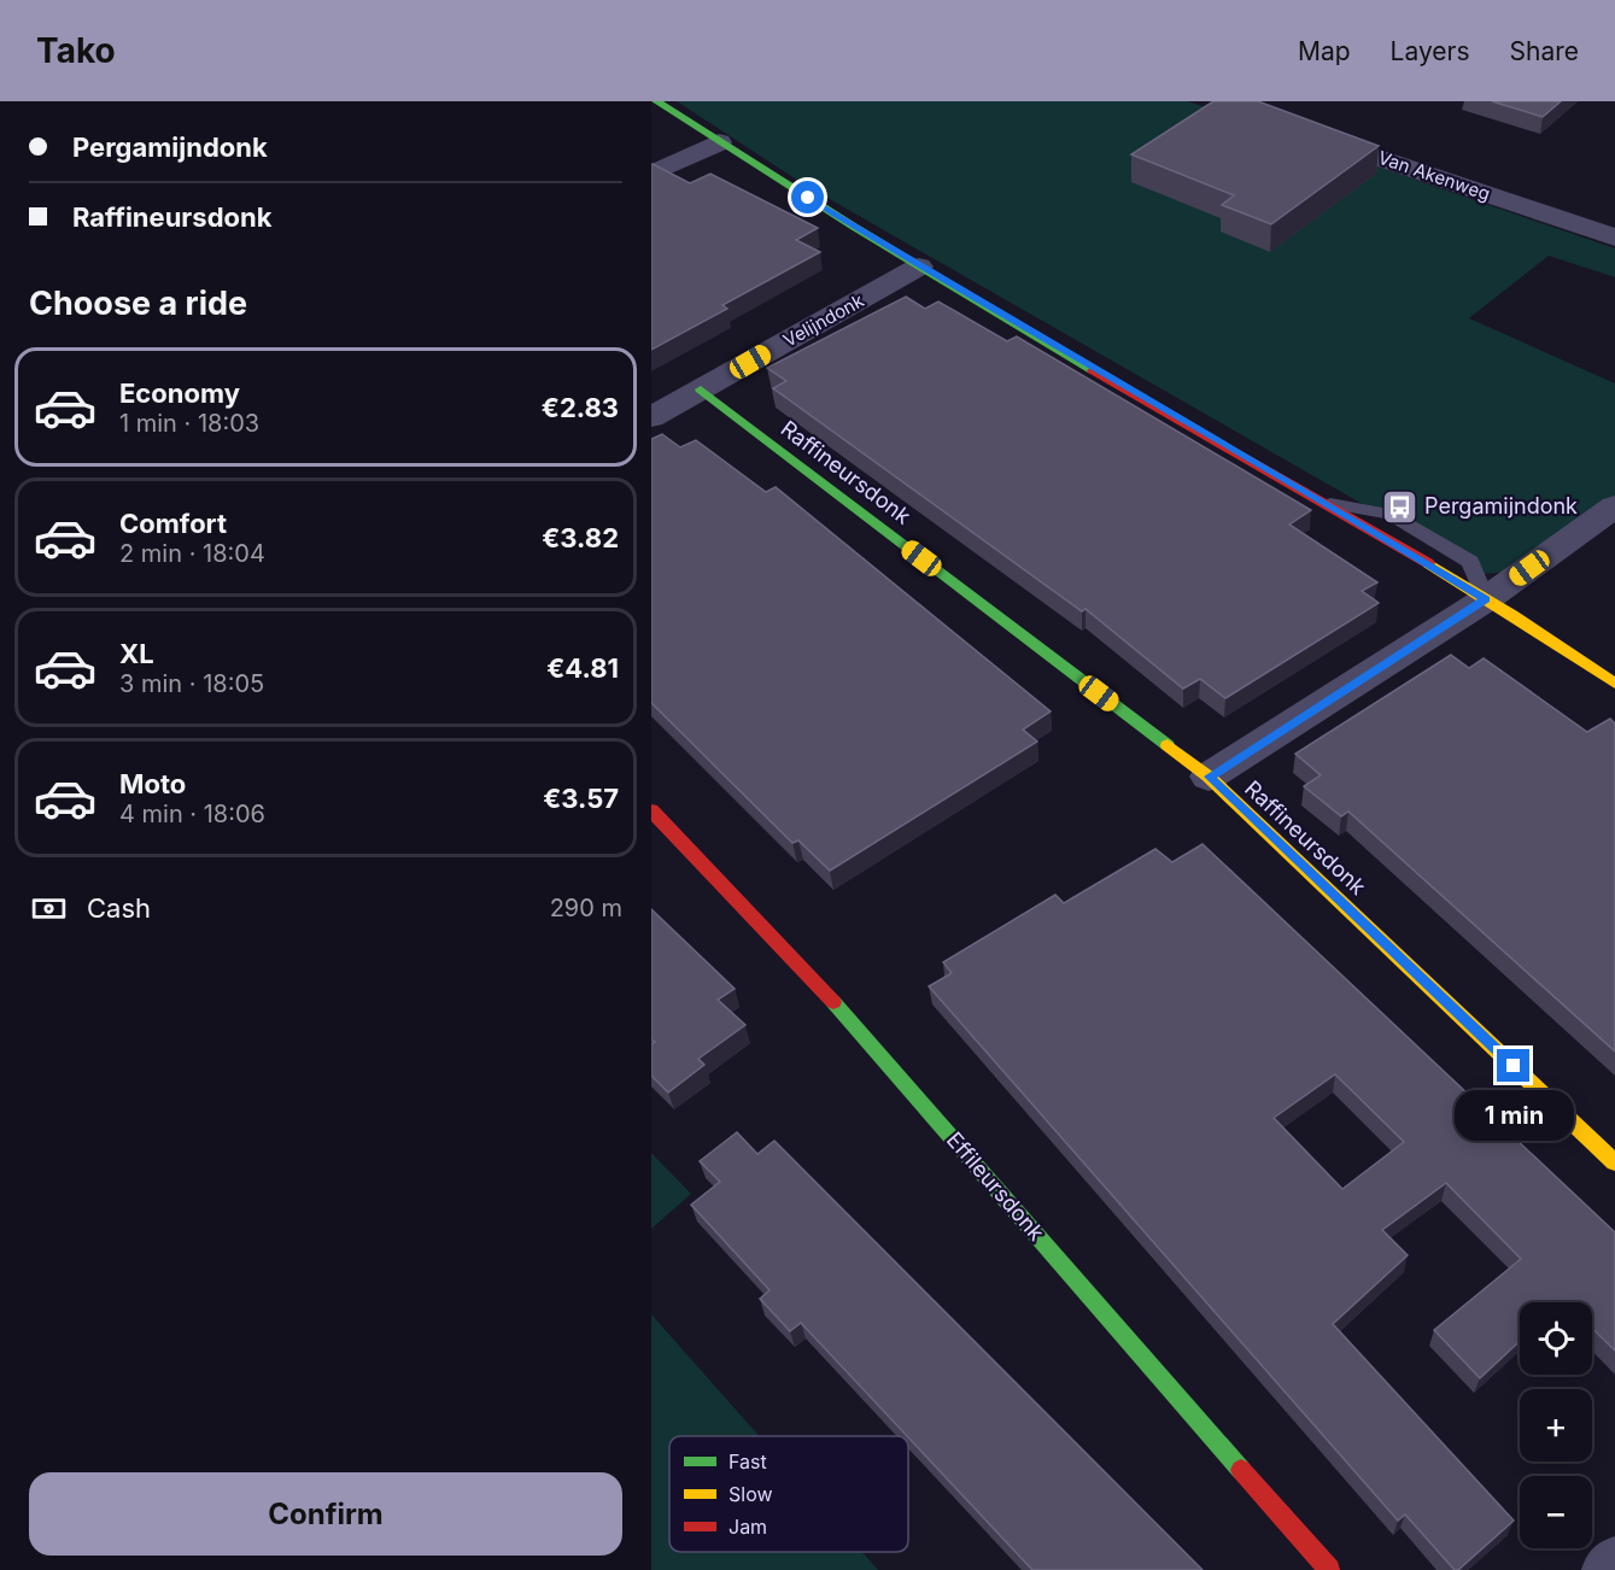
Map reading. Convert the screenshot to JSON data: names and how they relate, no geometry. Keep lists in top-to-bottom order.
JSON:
{
  "streets": {
    "street": [
      "Van Akenweg",
      "Velijndonk",
      "Raffineursdonk",
      "Effileursdonk"
    ]
  },
  "crossings": [
    ["Velijndonk", "Raffineursdonk"]
  ],
  "places": {
    "bus stop": ["Pergamijndonk"]
  },
  "legend": ["Fast", "Slow", "Jam"],
  "page": {
    "header": "Tako",
    "nav": ["Map", "Layers", "Share"],
    "banner": ["Pergamijndonk", "Raffineursdonk"],
    "heading": "Choose a ride",
    "list": [
      {
        "name": "Economy",
        "note": "1 min · 18:03",
        "value": "€2.83"
      },
      {
        "name": "Comfort",
        "note": "2 min · 18:04",
        "value": "€3.82"
      },
      {
        "name": "XL",
        "note": "3 min · 18:05",
        "value": "€4.81"
      },
      {
        "name": "Moto",
        "note": "4 min · 18:06",
        "value": "€3.57"
      }
    ],
    "pay": ["Cash", "290 m"],
    "bubble": "1 min",
    "map_buttons": ["+", "−"],
    "buttons": "Confirm"
  }
}
